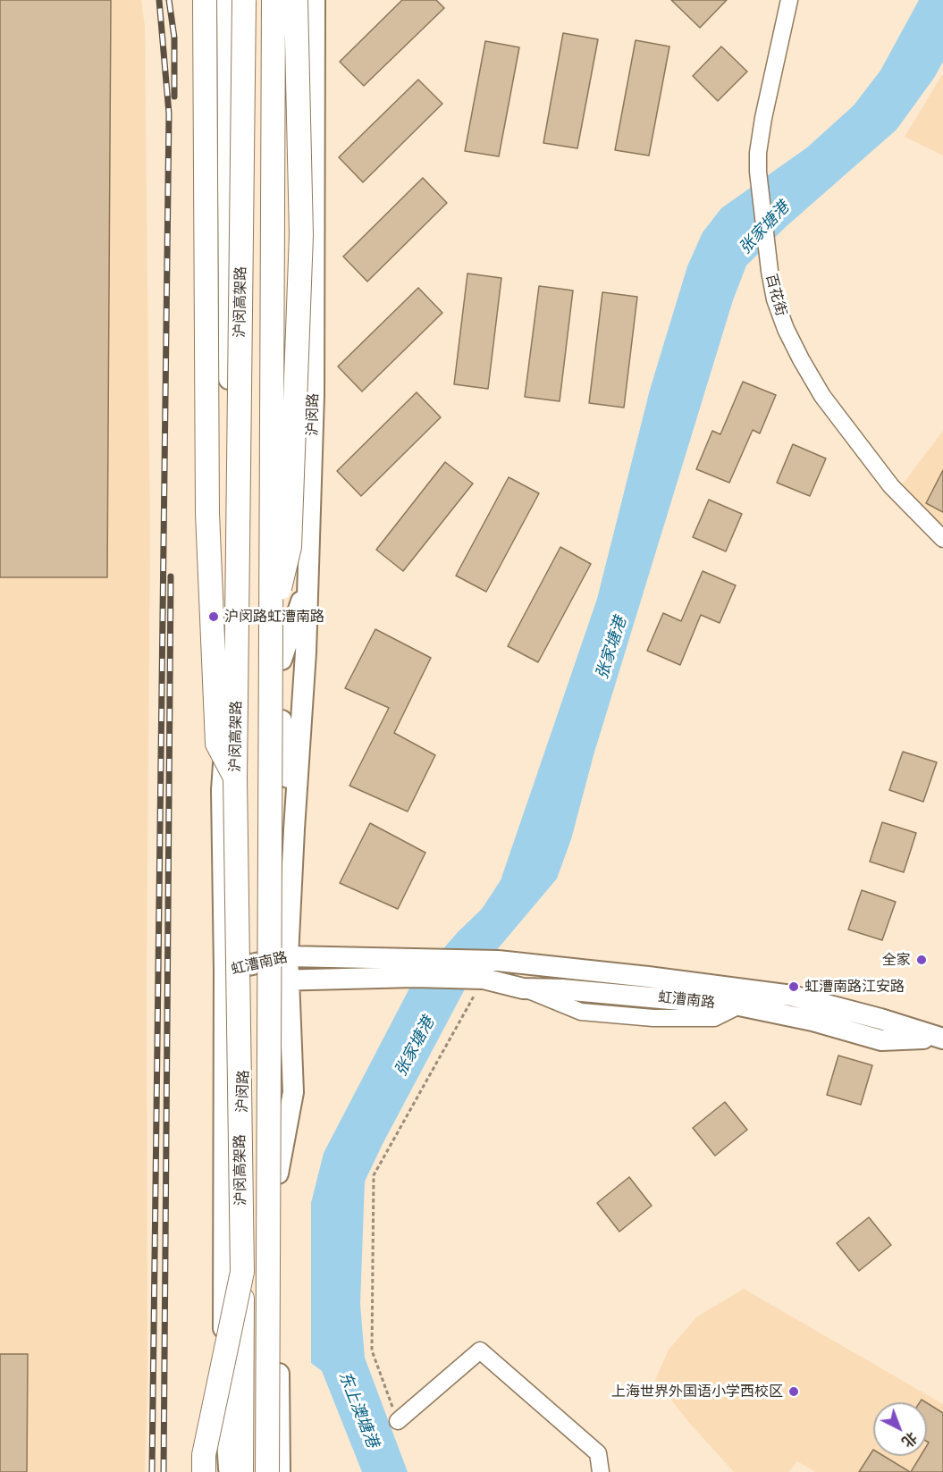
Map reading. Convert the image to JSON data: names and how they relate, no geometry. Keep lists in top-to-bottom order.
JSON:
{
  "streets": {
    "highway": ["沪闵高架路"],
    "main road": ["沪闵路", "虹漕南路"],
    "street": ["百花街"]
  },
  "crossings": [
    ["沪闵高架路", "沪闵路"],
    ["沪闵路", "虹漕南路"]
  ],
  "water": ["张家塘港", "东上澳塘港"],
  "places": [
    "沪闵路虹漕南路",
    "全家",
    "虹漕南路江安路",
    "上海世界外国语小学西校区"
  ],
  "north": "bottom right"
}
